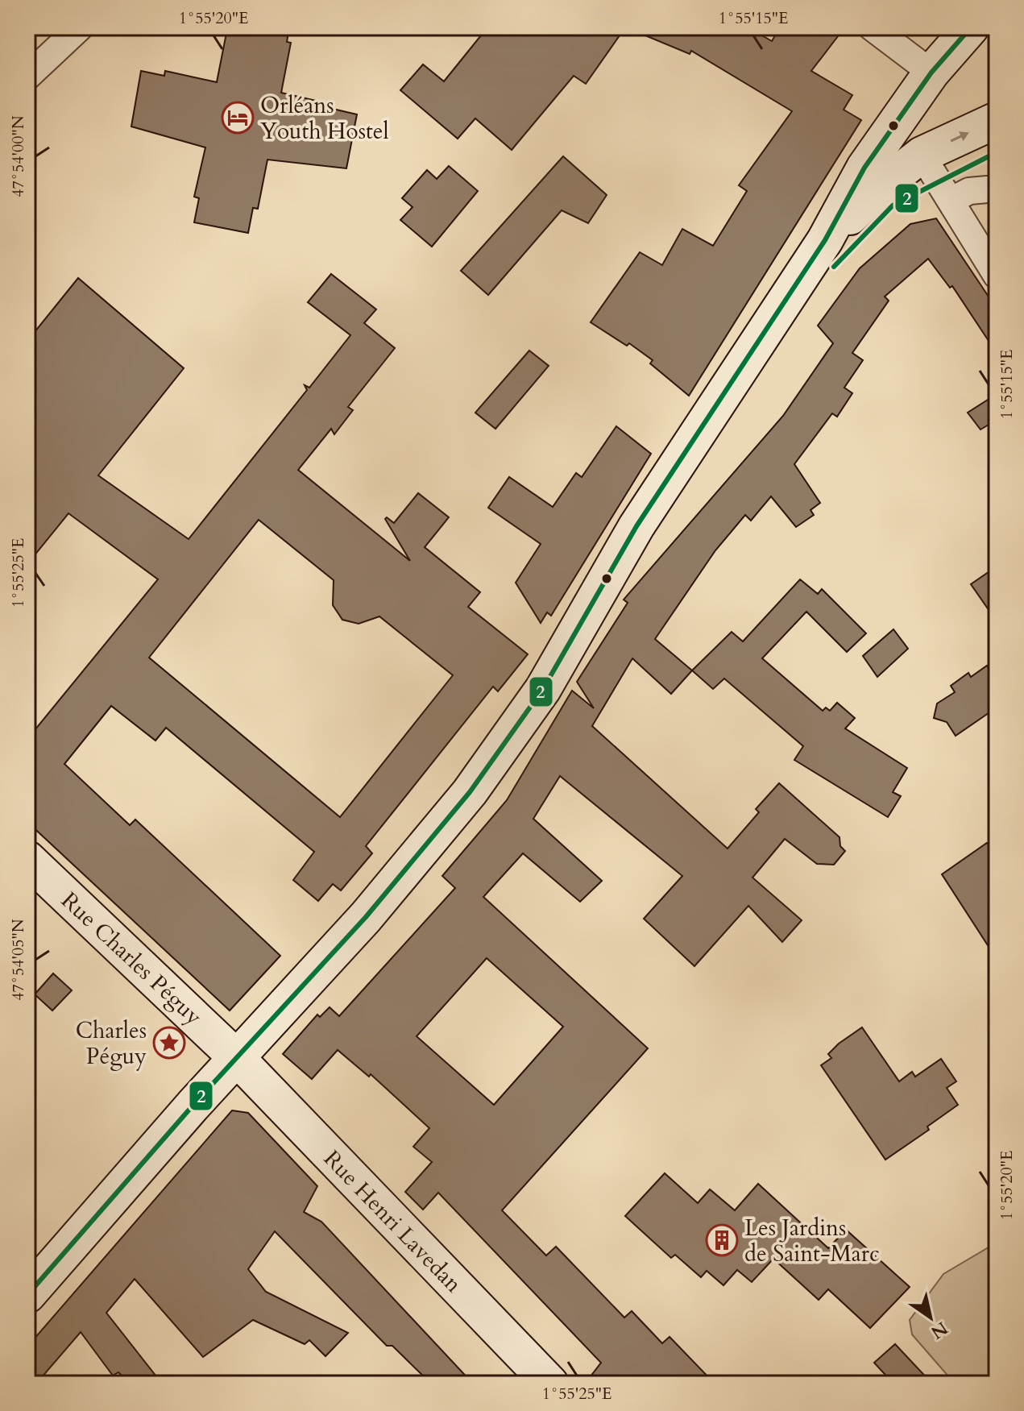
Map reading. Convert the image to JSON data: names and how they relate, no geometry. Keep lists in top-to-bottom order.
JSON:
{
  "streets": {
    "main road": ["Rue Charles Péguy", "Rue Henri Lavedan"]
  },
  "crossings": [
    ["Rue Charles Péguy", "Rue Henri Lavedan"]
  ],
  "places": {
    "hotel": ["Orléans Youth Hostel"],
    "place": ["Charles Péguy"],
    "building": ["Les Jardins de Saint-Marc"]
  },
  "lines": ["transit line 2"],
  "north": "bottom right",
  "coordinates": [
    "1°55'20\"E",
    "1°55'15\"E",
    "47°54'00\"N",
    "1°55'25\"E",
    "47°54'05\"N"
  ]
}
